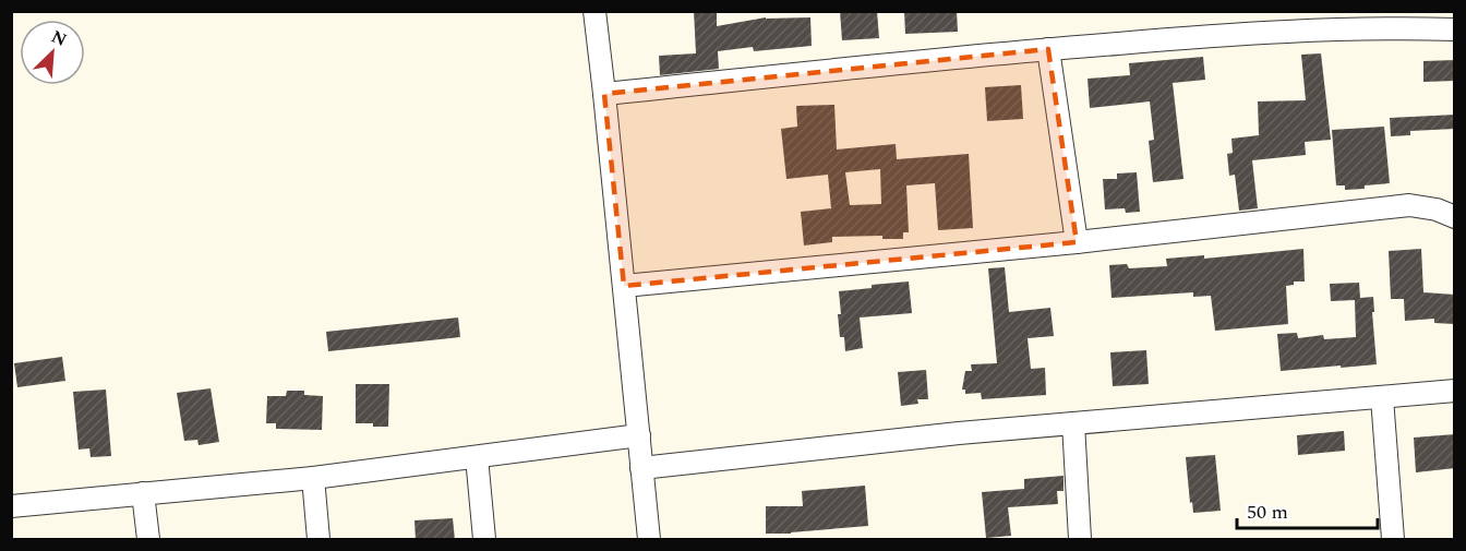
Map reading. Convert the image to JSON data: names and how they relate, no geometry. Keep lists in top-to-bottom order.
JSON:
{
  "scale_bar": "50 m",
  "north": "top right"
}
